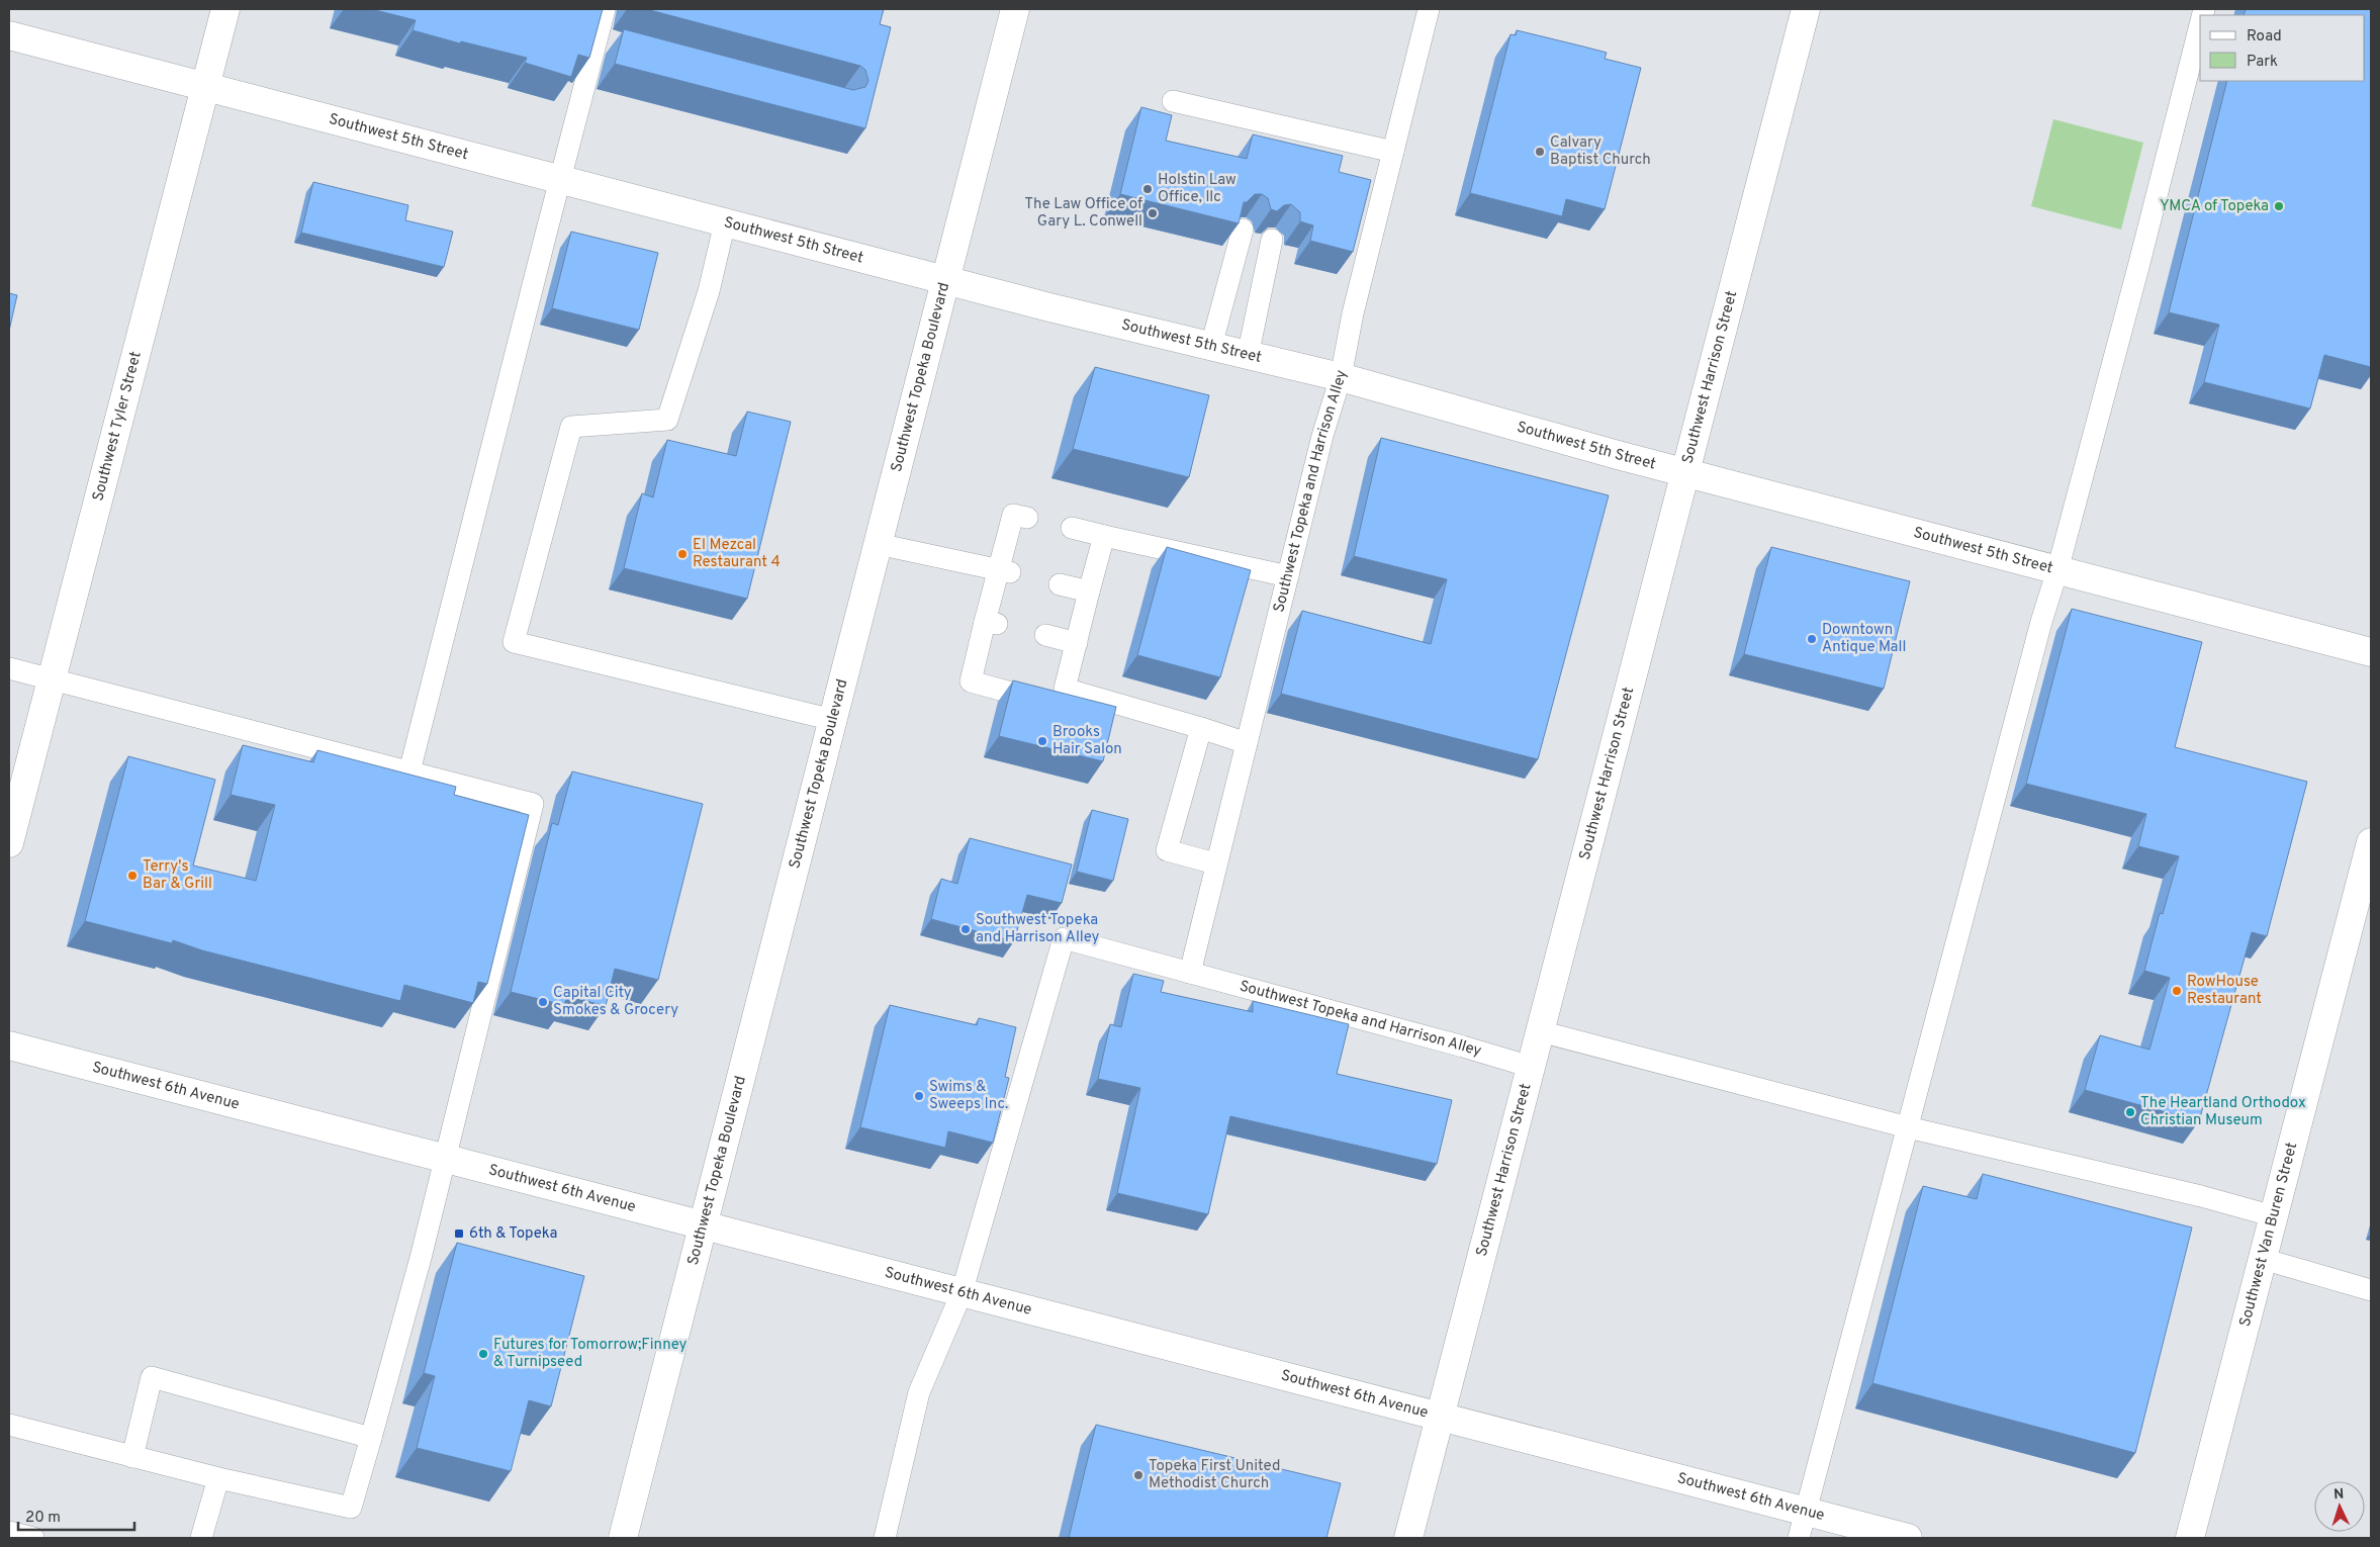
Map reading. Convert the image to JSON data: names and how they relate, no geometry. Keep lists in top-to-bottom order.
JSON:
{
  "streets": {
    "street": [
      "Southwest 5th Street",
      "Southwest Topeka Boulevard",
      "Southwest Harrison Street",
      "Southwest Tyler Street",
      "Southwest 6th Avenue",
      "Southwest Van Buren Street"
    ],
    "lane": ["Southwest Topeka and Harrison Alley"]
  },
  "crossings": [
    ["Southwest 5th Street", "Southwest Topeka Boulevard"],
    ["Southwest 5th Street", "Southwest Harrison Street"],
    ["Southwest 5th Street", "Southwest Tyler Street"],
    ["Southwest 5th Street", "Southwest Topeka and Harrison Alley"],
    ["Southwest Topeka Boulevard", "Southwest 6th Avenue"],
    ["Southwest Harrison Street", "Southwest Topeka and Harrison Alley"],
    ["Southwest Harrison Street", "Southwest 6th Avenue"],
    ["Southwest Topeka and Harrison Alley", "Southwest 6th Avenue"]
  ],
  "places": {
    "other": [
      "Calvary Baptist Church",
      "Holstin Law Office, llc",
      "YMCA of Topeka",
      "The Law Office of Gary L. Conwell",
      "El Mezcal Restaurant 4",
      "Downtown Antique Mall",
      "Brooks Hair Salon",
      "Terry's Bar & Grill",
      "Southwest Topeka and Harrison Alley",
      "RowHouse Restaurant",
      "Capital City Smokes & Grocery",
      "Swims & Sweeps Inc.",
      "The Heartland Orthodox Christian Museum",
      "Futures for Tomorrow;Finney & Turnipseed",
      "Topeka First United Methodist Church"
    ],
    "transit": ["6th & Topeka"]
  },
  "legend": ["Road", "Park"],
  "scale_bar": "20 m",
  "north": "top"
}
